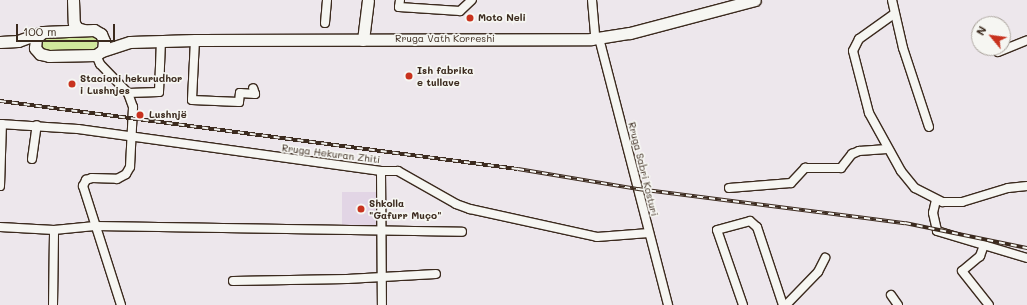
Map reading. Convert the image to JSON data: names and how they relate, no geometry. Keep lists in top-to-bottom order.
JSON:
{
  "streets": {
    "main road": ["Rruga Vath Korreshi"],
    "street": ["Rruga Hekuran Zhiti", "Rruga Sabri Kosturi"]
  },
  "crossings": [
    ["Rruga Vath Korreshi", "Rruga Sabri Kosturi"],
    ["Rruga Hekuran Zhiti", "Rruga Sabri Kosturi"]
  ],
  "places": [
    "Moto Neli",
    "Ish fabrika e tullave",
    "Stacioni hekurudhor i Lushnjes",
    "Lushnjë",
    "Shkolla \"Gafurr Muço\""
  ],
  "scale_bar": "100 m",
  "north": "top left"
}
